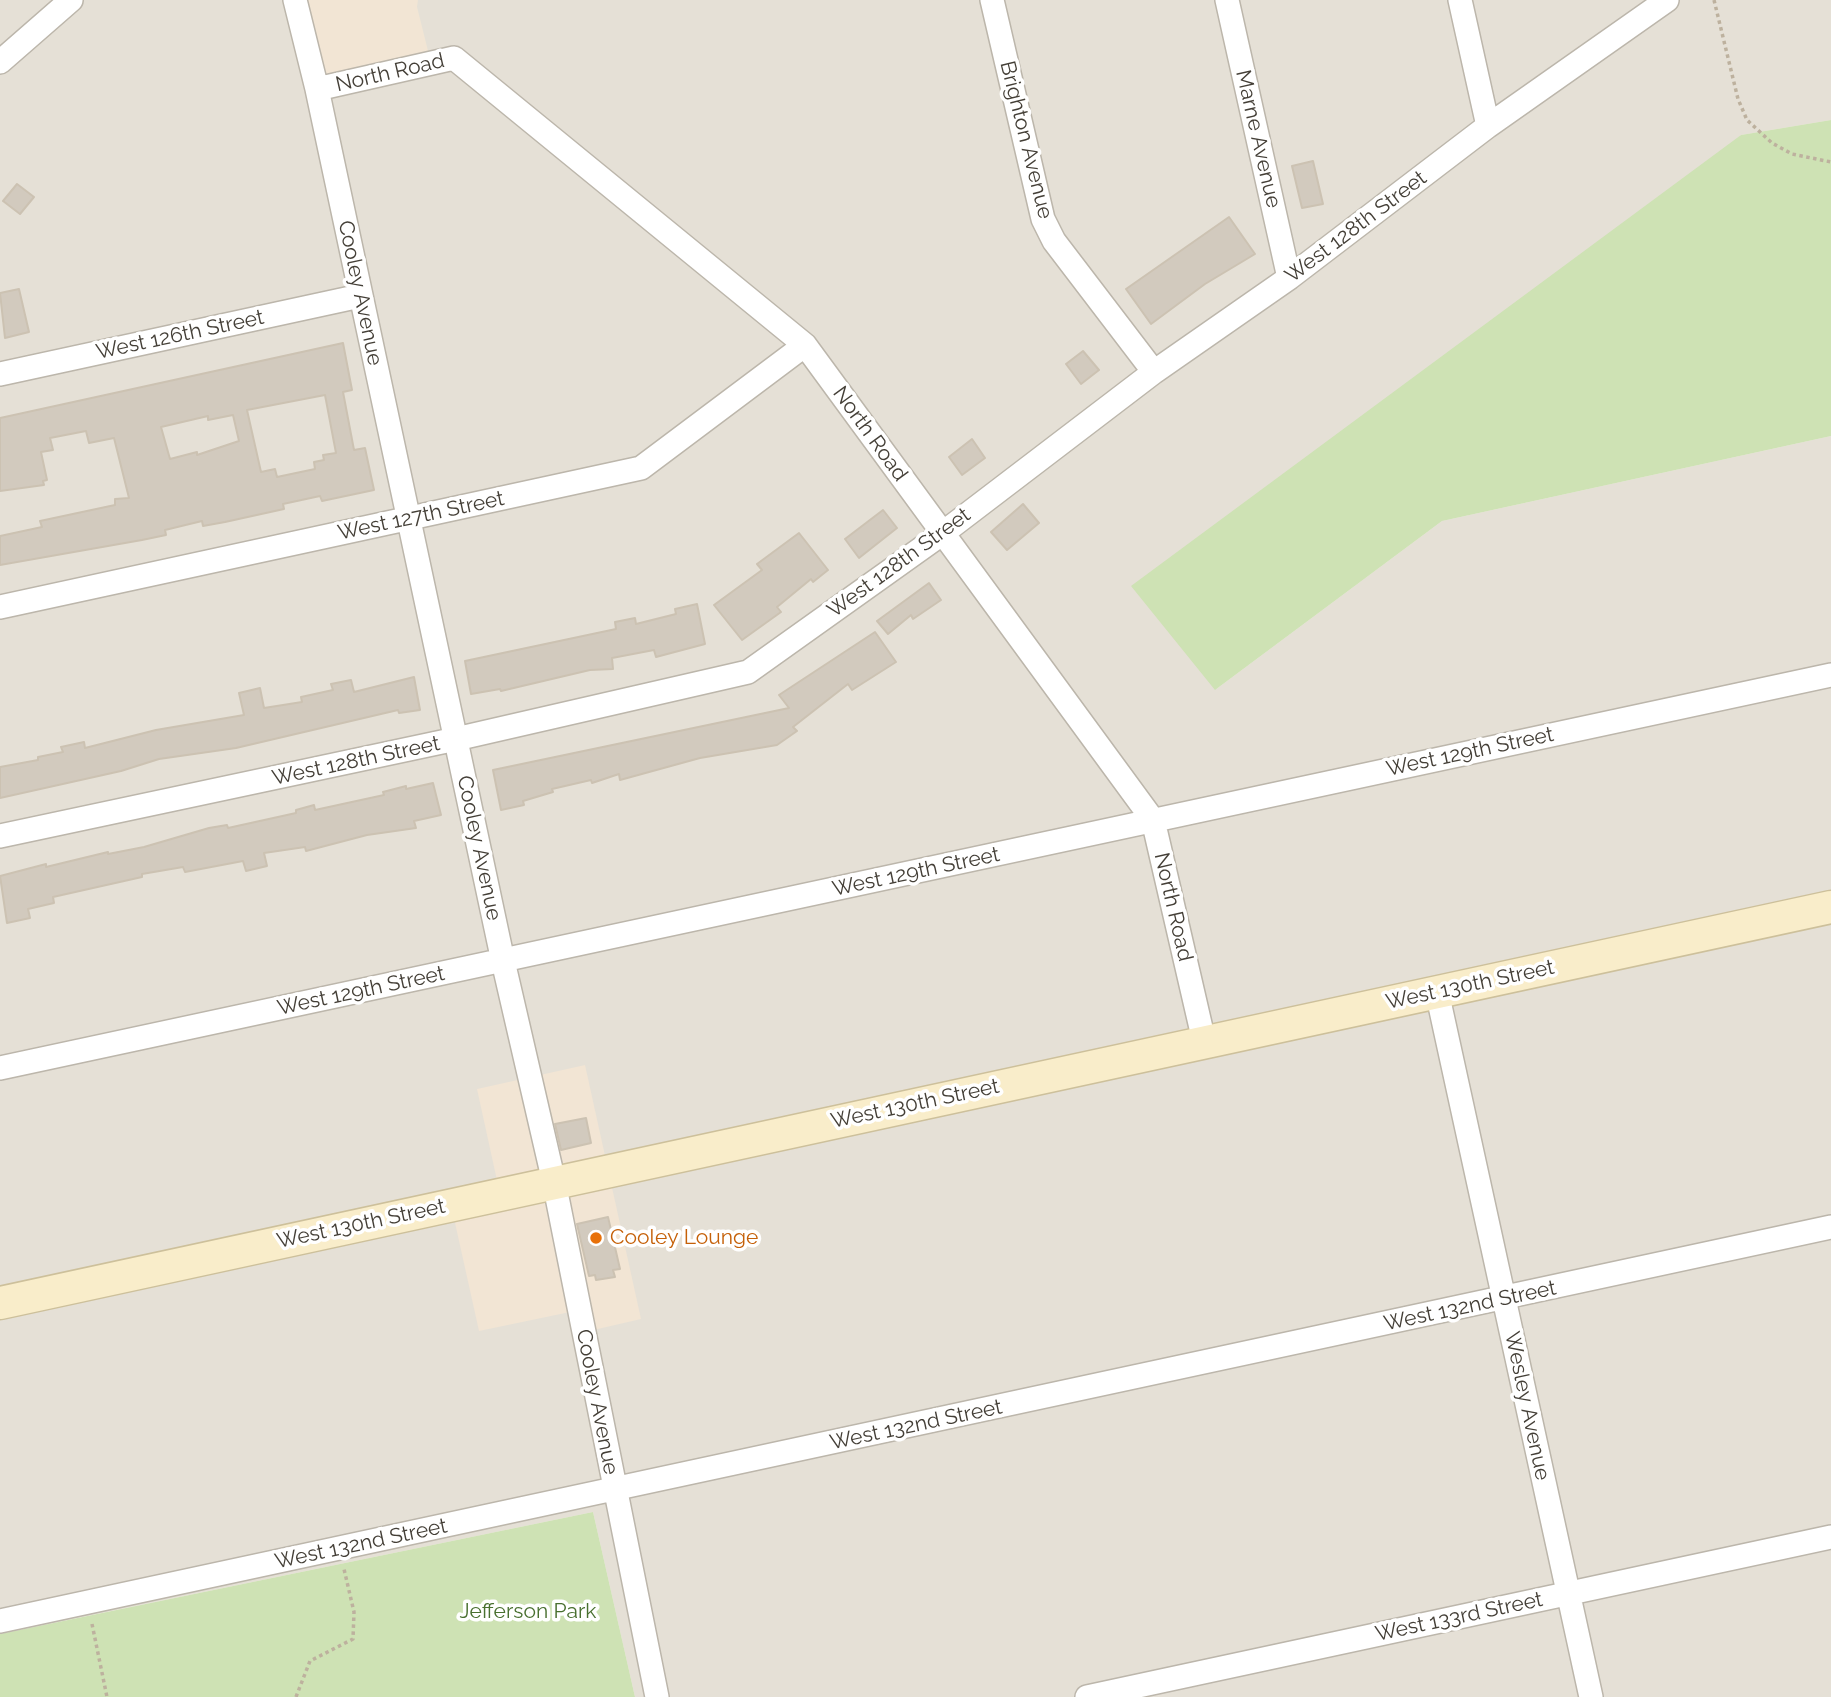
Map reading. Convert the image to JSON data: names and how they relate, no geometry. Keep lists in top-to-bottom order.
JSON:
{
  "streets": {
    "main road": ["West 130th Street"],
    "street": [
      "North Road",
      "Marne Avenue",
      "Brighton Avenue",
      "West 128th Street",
      "Cooley Avenue",
      "West 126th Street",
      "West 127th Street",
      "West 129th Street",
      "West 132nd Street",
      "Wesley Avenue",
      "West 133rd Street"
    ]
  },
  "crossings": [
    ["North Road", "West 128th Street"],
    ["North Road", "Cooley Avenue"],
    ["North Road", "West 127th Street"],
    ["North Road", "West 129th Street"],
    ["North Road", "West 130th Street"],
    ["Marne Avenue", "West 128th Street"],
    ["Brighton Avenue", "West 128th Street"],
    ["West 128th Street", "Cooley Avenue"],
    ["Cooley Avenue", "West 126th Street"],
    ["Cooley Avenue", "West 127th Street"],
    ["Cooley Avenue", "West 129th Street"],
    ["Cooley Avenue", "West 130th Street"],
    ["Cooley Avenue", "West 132nd Street"],
    ["West 130th Street", "Wesley Avenue"],
    ["West 132nd Street", "Wesley Avenue"],
    ["Wesley Avenue", "West 133rd Street"]
  ],
  "parks": ["Jefferson Park"],
  "places": ["Cooley Lounge"]
}
